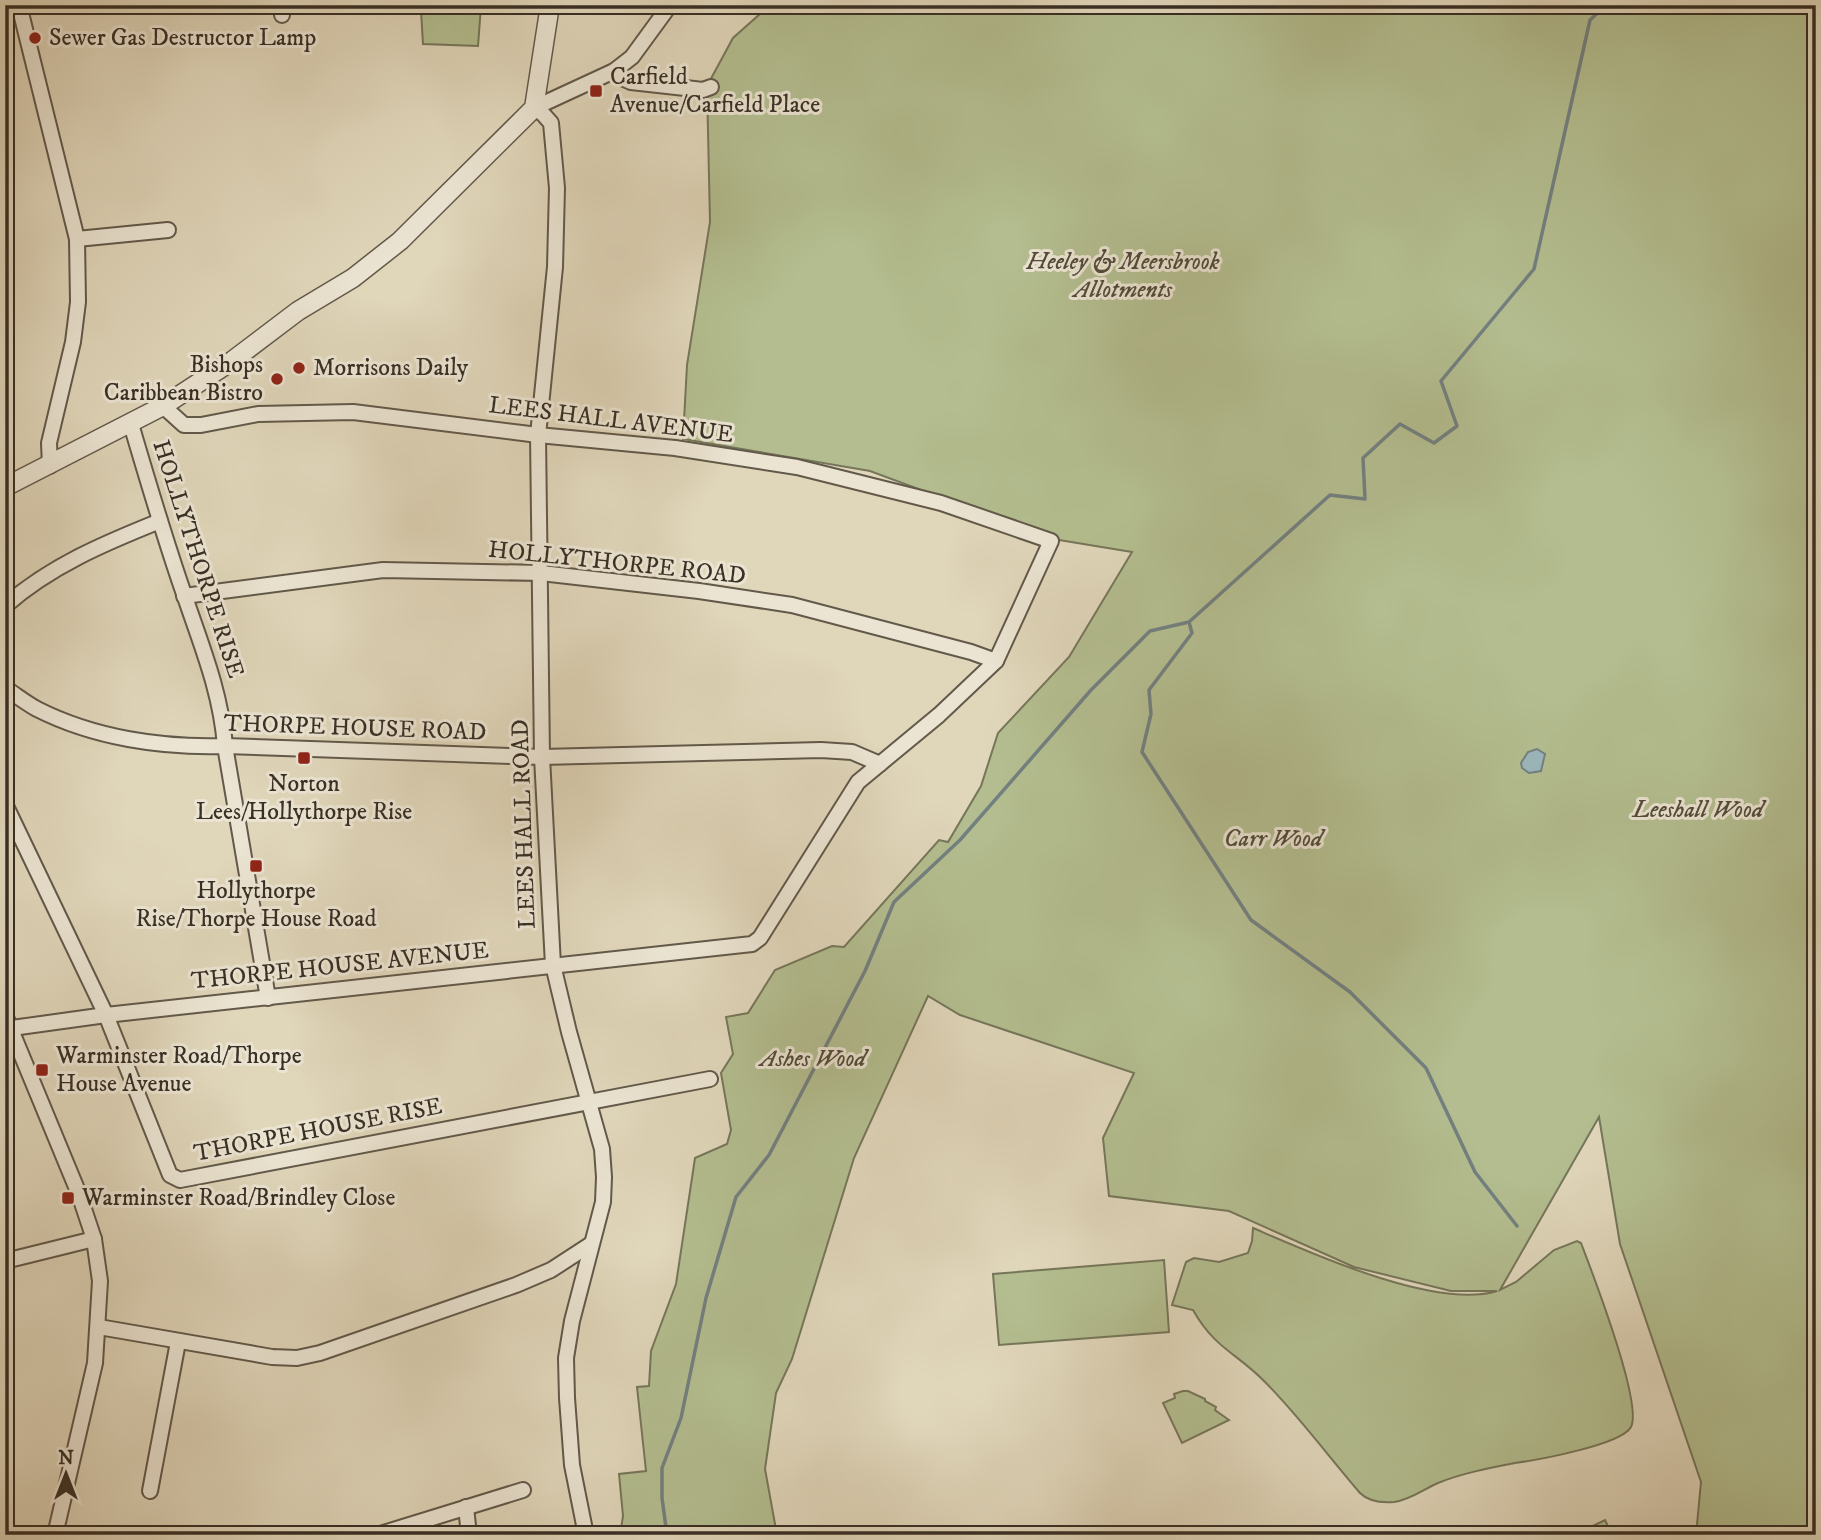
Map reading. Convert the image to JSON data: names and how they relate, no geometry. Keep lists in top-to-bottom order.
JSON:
{
  "streets": {
    "street": [
      "LEES HALL AVENUE",
      "HOLLYTHORPE RISE",
      "HOLLYTHORPE ROAD",
      "THORPE HOUSE ROAD",
      "LEES HALL ROAD",
      "THORPE HOUSE AVENUE",
      "THORPE HOUSE RISE"
    ]
  },
  "crossings": [
    ["LEES HALL AVENUE", "LEES HALL ROAD"],
    ["LEES HALL AVENUE", "THORPE HOUSE AVENUE"],
    ["HOLLYTHORPE RISE", "HOLLYTHORPE ROAD"],
    ["HOLLYTHORPE RISE", "THORPE HOUSE ROAD"],
    ["HOLLYTHORPE RISE", "THORPE HOUSE AVENUE"],
    ["HOLLYTHORPE ROAD", "LEES HALL ROAD"],
    ["HOLLYTHORPE ROAD", "THORPE HOUSE AVENUE"],
    ["THORPE HOUSE ROAD", "LEES HALL ROAD"],
    ["THORPE HOUSE ROAD", "THORPE HOUSE AVENUE"],
    ["LEES HALL ROAD", "THORPE HOUSE AVENUE"],
    ["LEES HALL ROAD", "THORPE HOUSE RISE"],
    ["THORPE HOUSE AVENUE", "THORPE HOUSE RISE"]
  ],
  "parks": [
    "Heeley & Meersbrook Allotments",
    "Leeshall Wood",
    "Carr Wood",
    "Ashes Wood"
  ],
  "places": {
    "other": ["Sewer Gas Destructor Lamp", "Morrisons Daily", "Bishops Caribbean Bistro"],
    "transit": [
      "Carfield Avenue/Carfield Place",
      "Norton Lees/Hollythorpe Rise",
      "Hollythorpe Rise/Thorpe House Road",
      "Warminster Road/Thorpe House Avenue",
      "Warminster Road/Brindley Close"
    ]
  },
  "north": "top"
}
